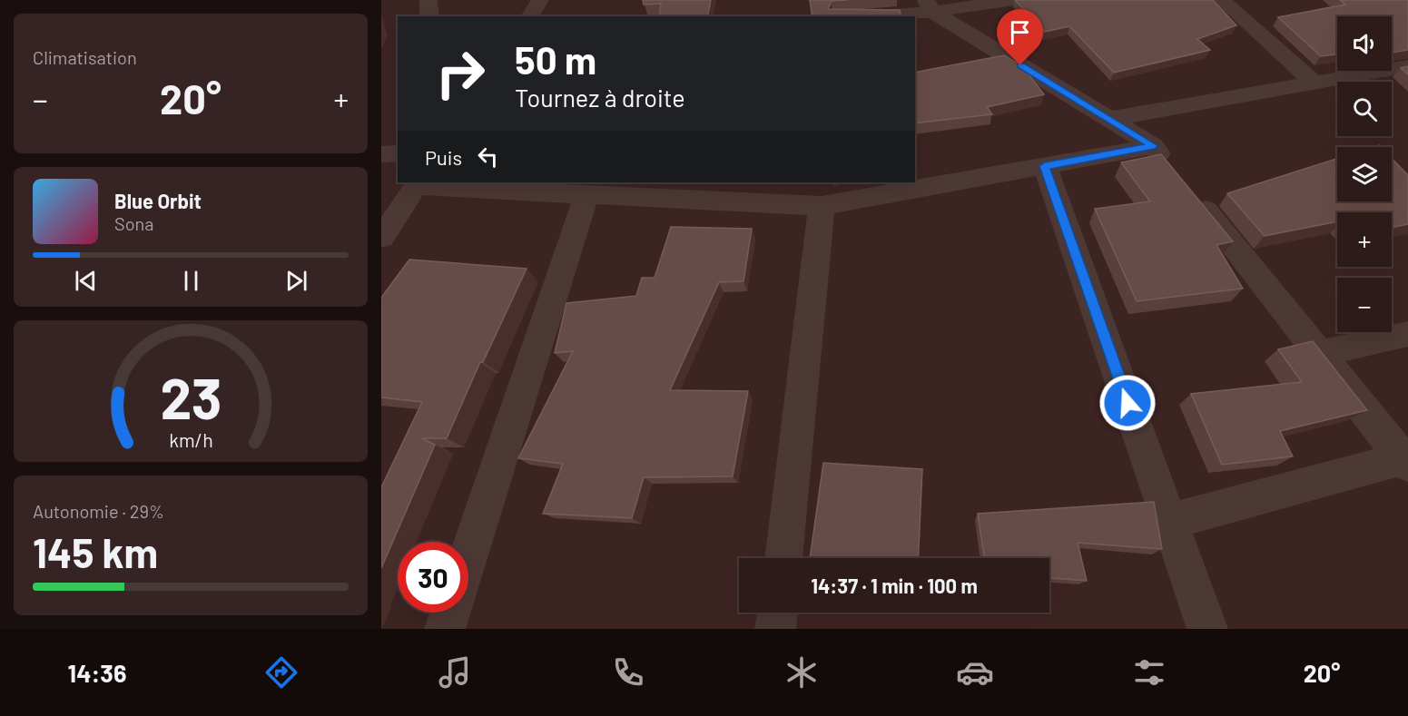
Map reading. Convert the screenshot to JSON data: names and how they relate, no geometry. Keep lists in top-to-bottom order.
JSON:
{
  "page": {
    "tile": [
      "Climatisation",
      ["Autonomie · 29%", "145 km"]
    ],
    "map_buttons": ["+", "−"],
    "turn": ["50 m", "Tournez à droite"],
    "heat": ["−", "20°", "+"],
    "then": "Puis",
    "song": ["Blue Orbit", "Sona"],
    "limit": "30",
    "trip": "14:37 · 1 min · 100 m",
    "tabs": ["14:36", "20°"],
    "gauge": ["23", "km/h"]
  }
}
